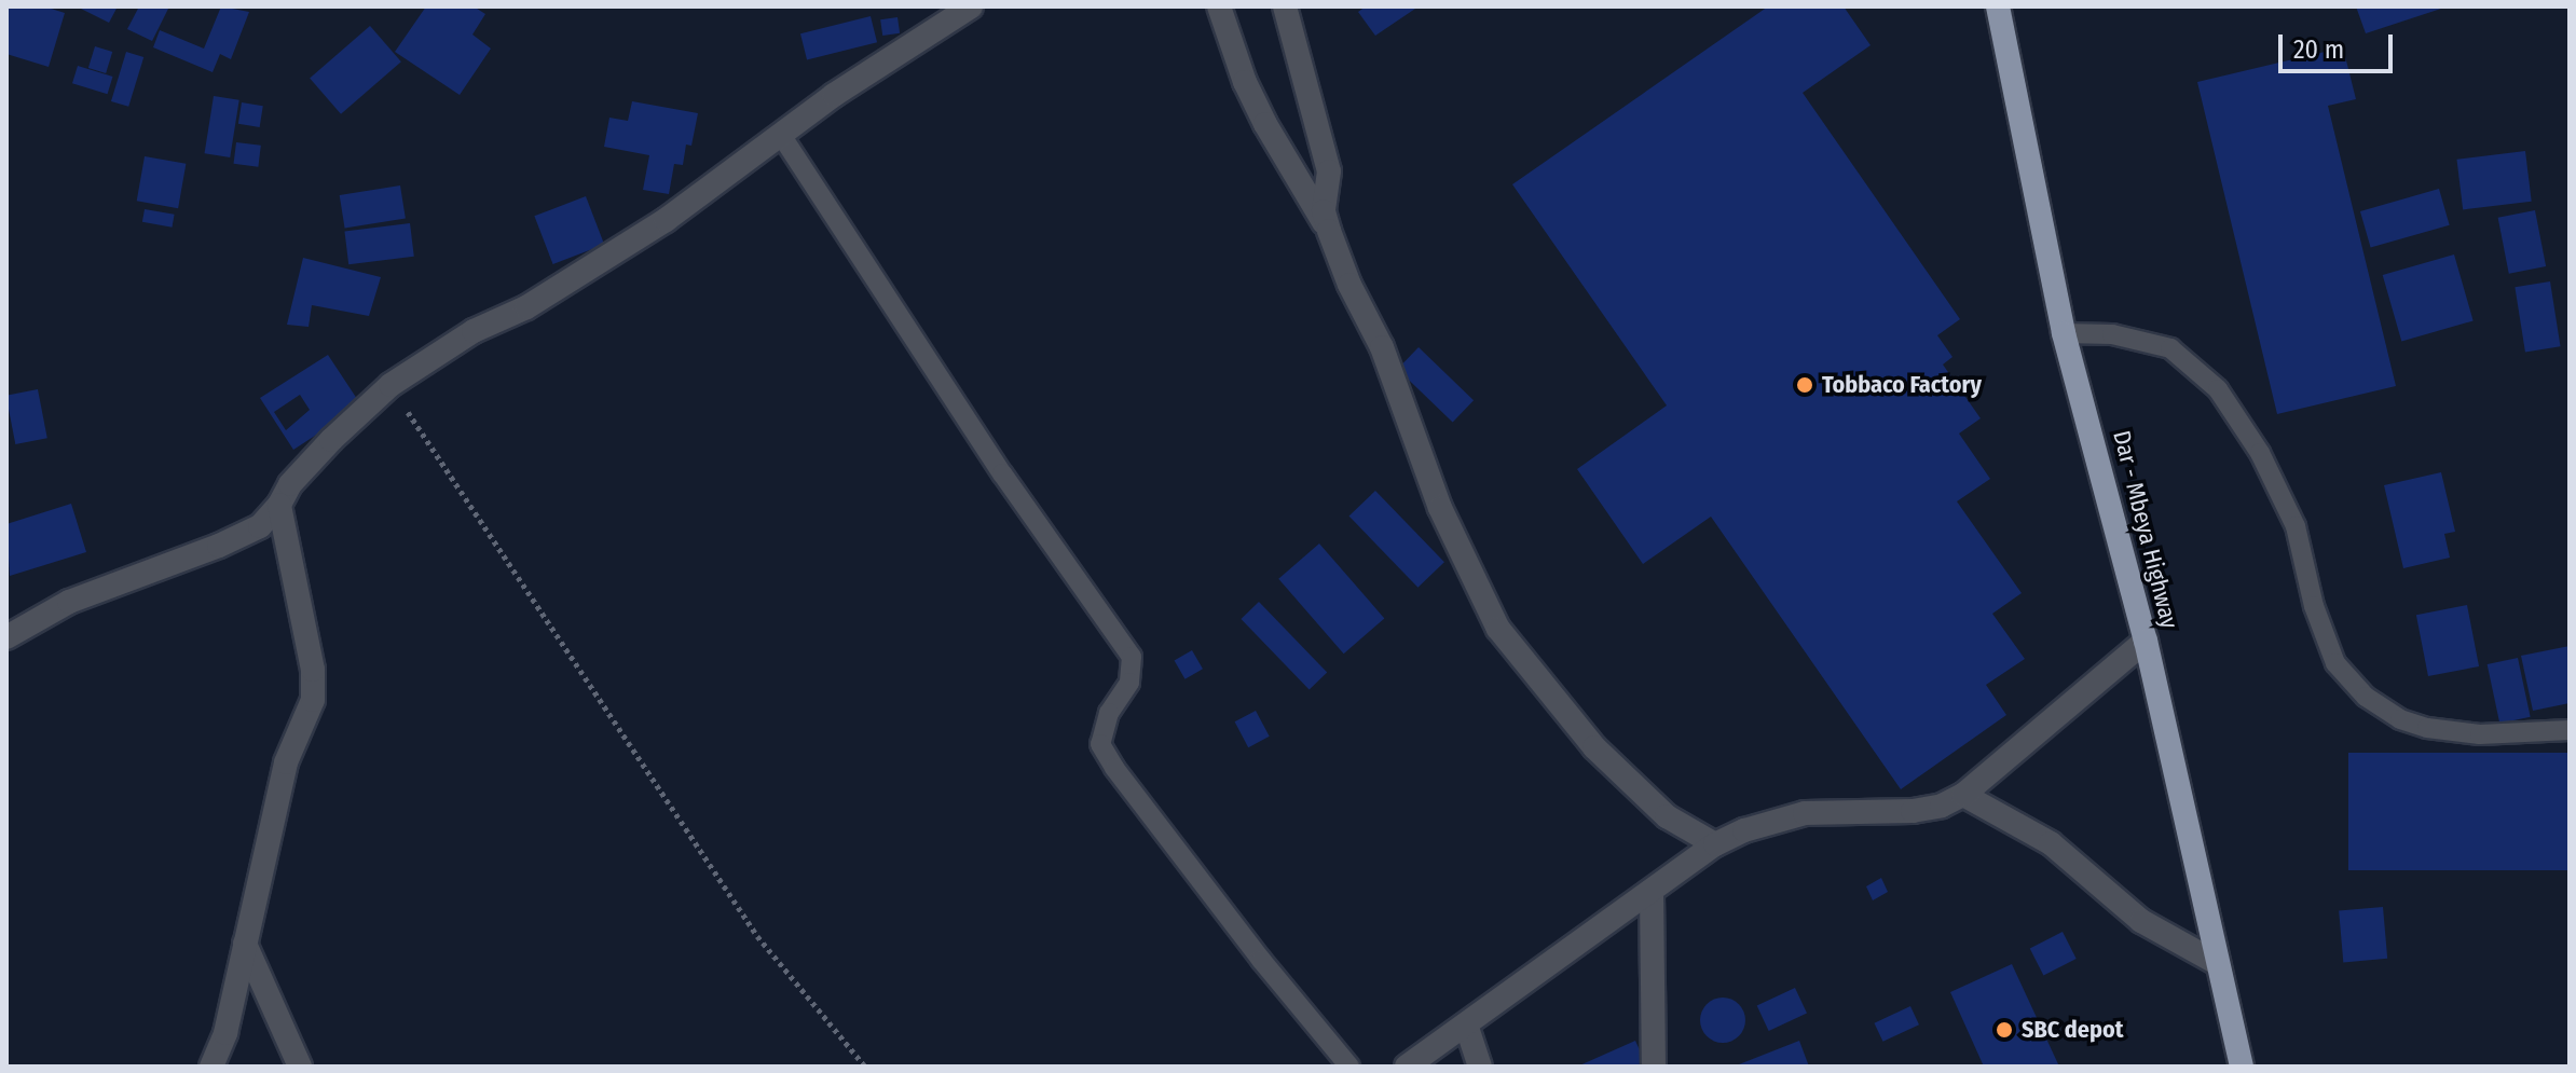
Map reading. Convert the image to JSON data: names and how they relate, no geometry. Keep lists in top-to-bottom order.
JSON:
{
  "streets": {
    "highway": ["Dar - Mbeya Highway"]
  },
  "places": ["Tobbaco Factory", "SBC depot"],
  "scale_bar": "20 m"
}
